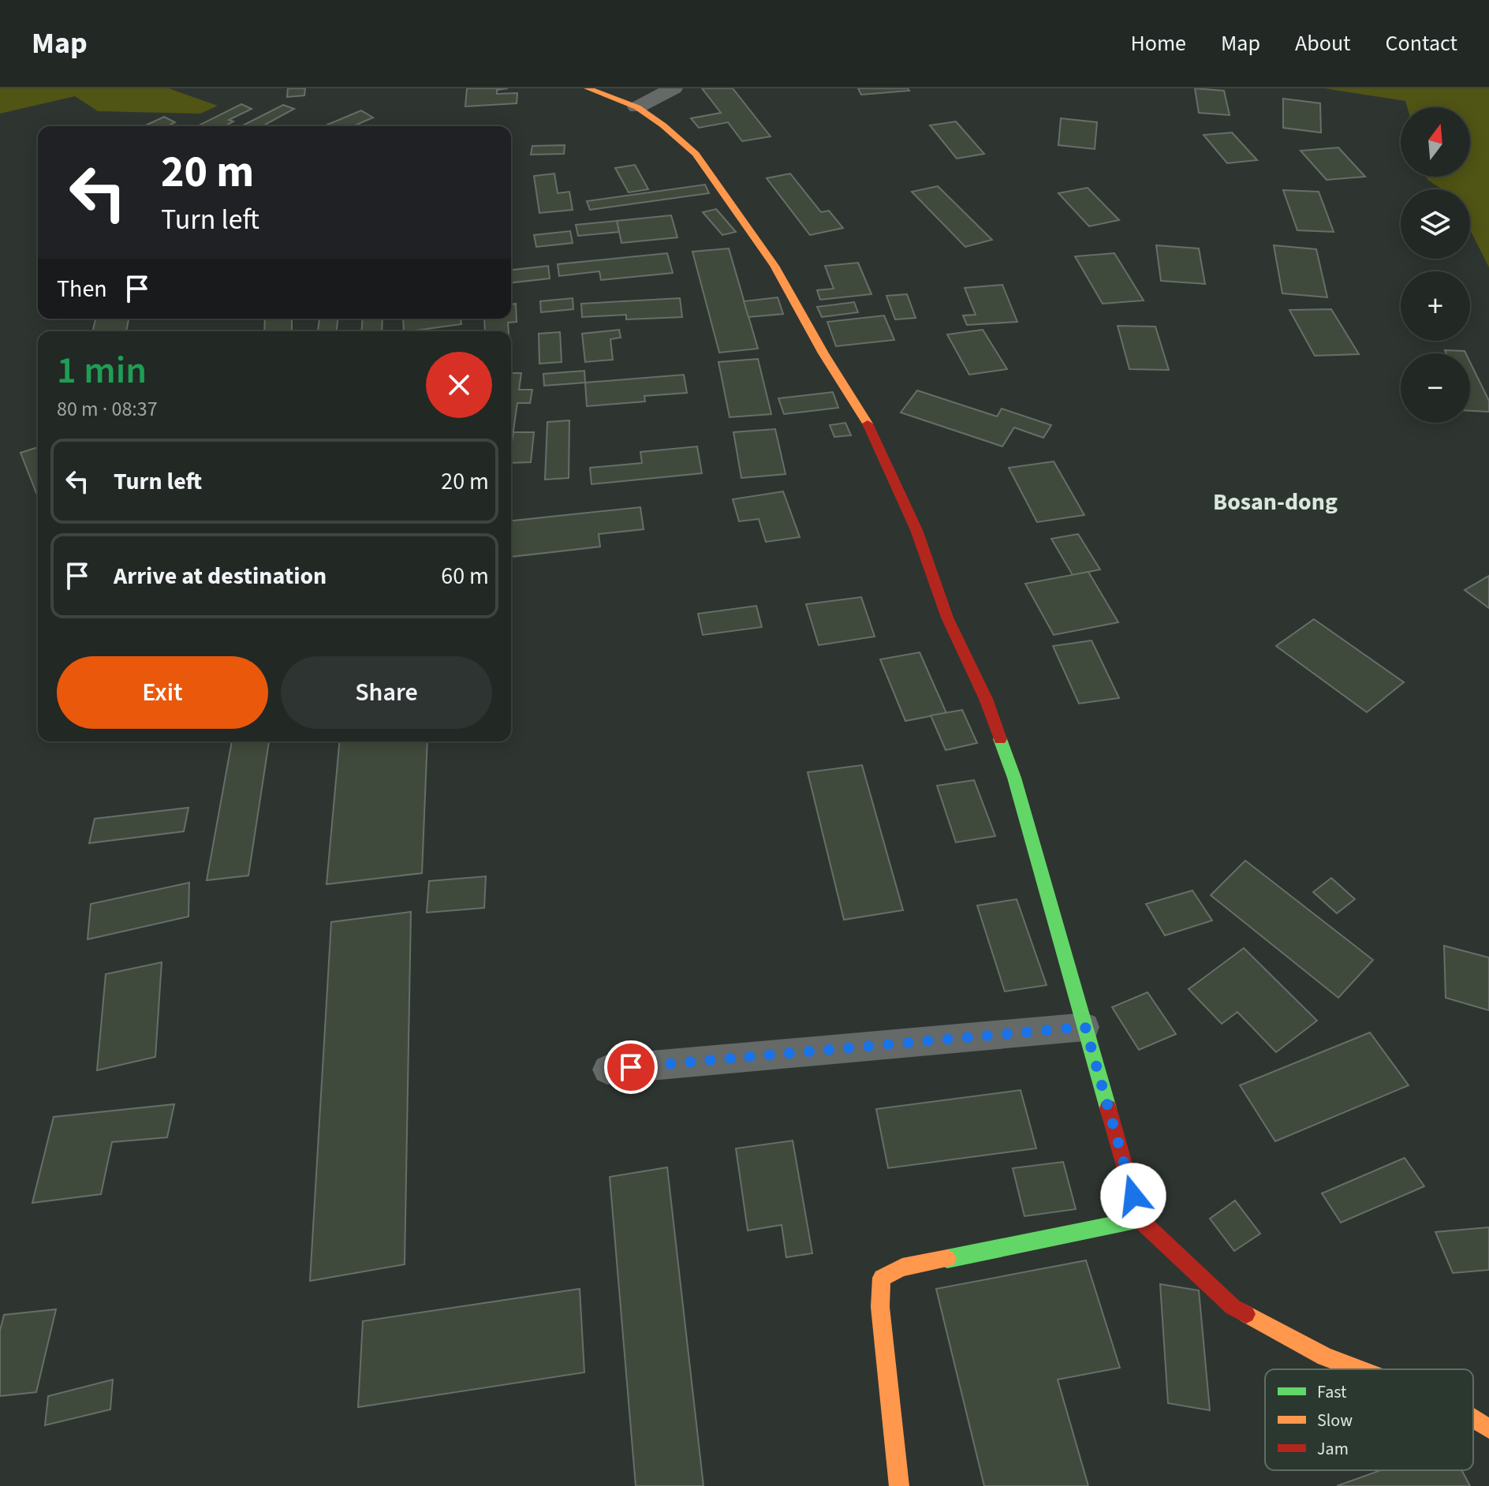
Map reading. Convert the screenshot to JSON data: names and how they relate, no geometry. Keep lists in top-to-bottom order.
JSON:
{
  "districts": ["Bosan-dong"],
  "legend": ["Fast", "Slow", "Jam"],
  "north": "top",
  "page": {
    "header": "Map",
    "nav": [
      "Home",
      "Map",
      "About",
      "Contact"
    ],
    "map_buttons": ["+", "−"],
    "turn": ["20 m", "Turn left"],
    "then": "Then",
    "heading": ["1 min", "80 m · 08:37"],
    "list": [
      {
        "name": "Turn left",
        "value": "20 m"
      },
      {
        "name": "Arrive at destination",
        "value": "60 m"
      }
    ],
    "buttons": ["Exit", "Share"]
  }
}
